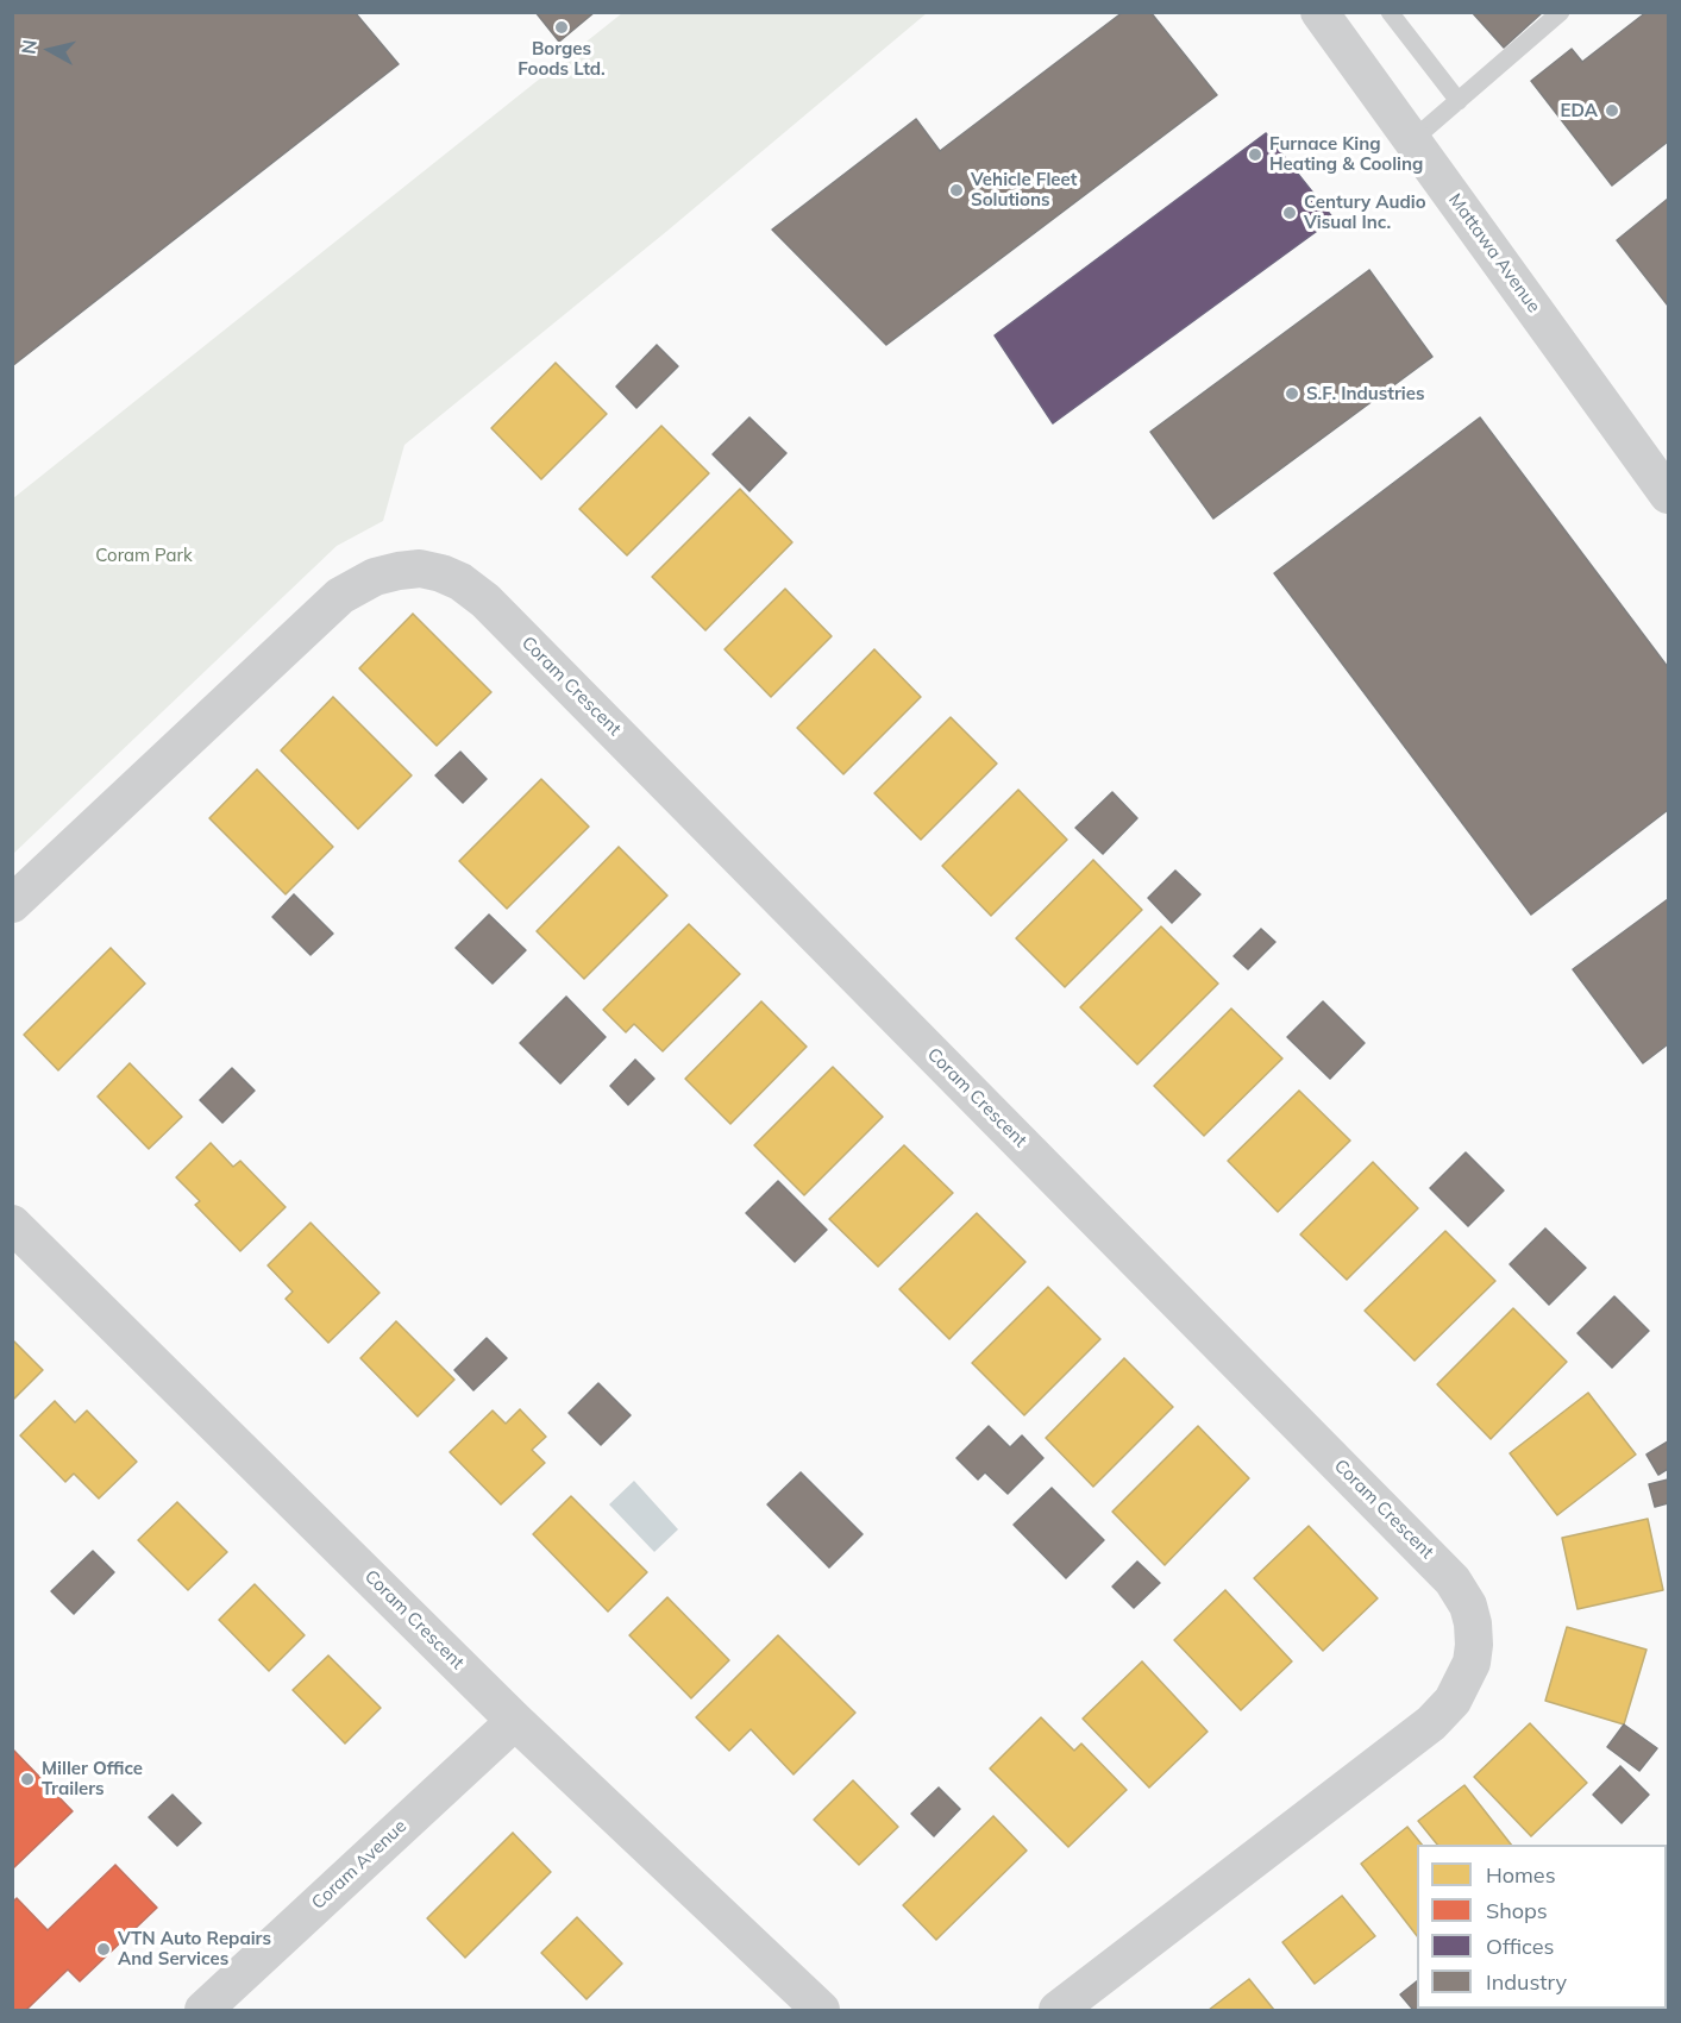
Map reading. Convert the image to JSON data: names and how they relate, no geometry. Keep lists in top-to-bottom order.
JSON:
{
  "streets": {
    "street": ["Mattawa Avenue", "Coram Crescent", "Coram Avenue"]
  },
  "crossings": [
    ["Coram Crescent", "Coram Avenue"]
  ],
  "parks": ["Coram Park"],
  "places": [
    "Borges Foods Ltd.",
    "EDA",
    "Furnace King Heating & Cooling",
    "Vehicle Fleet Solutions",
    "Century Audio Visual Inc.",
    "S.F. Industries",
    "Miller Office Trailers",
    "VTN Auto Repairs And Services"
  ],
  "legend": [
    "Homes",
    "Shops",
    "Offices",
    "Industry"
  ],
  "north": "left"
}
